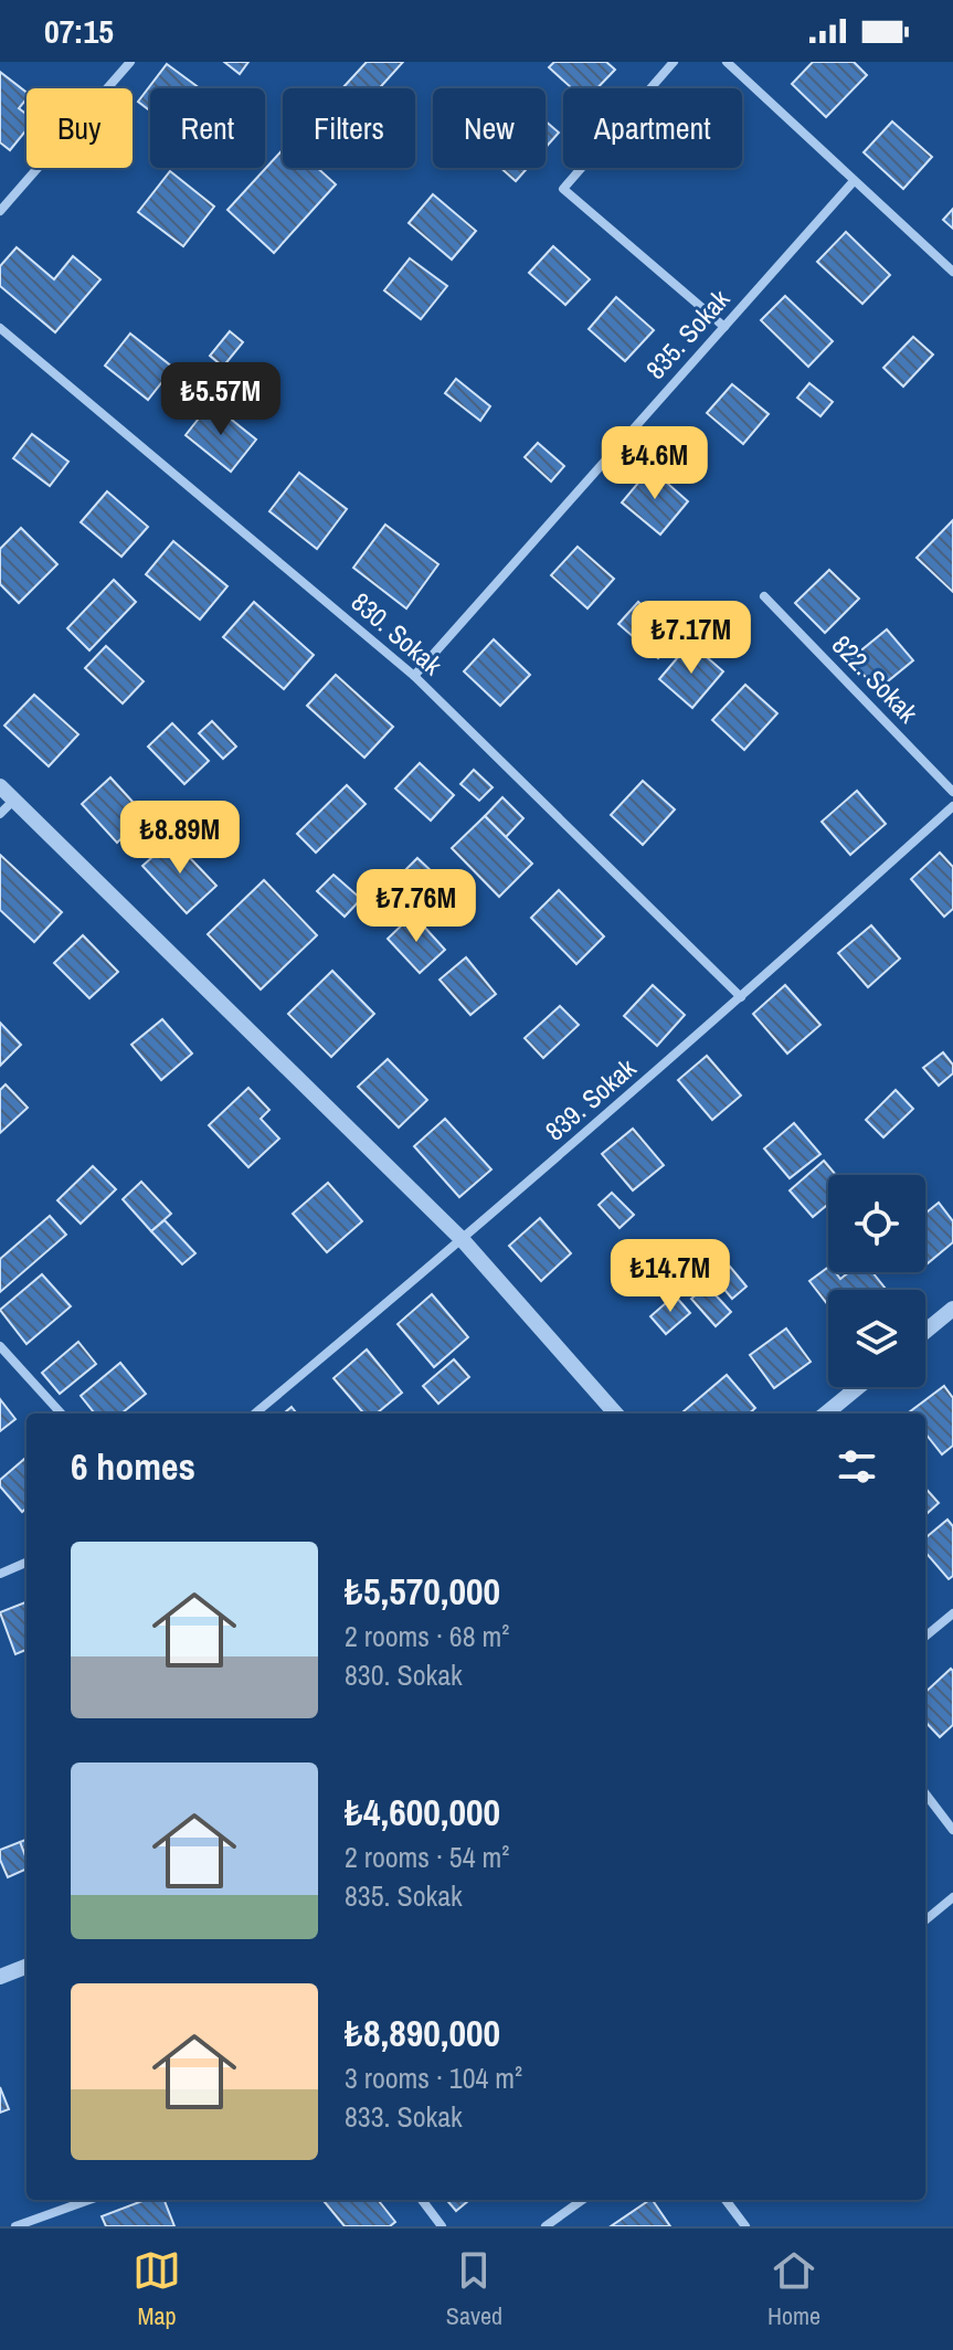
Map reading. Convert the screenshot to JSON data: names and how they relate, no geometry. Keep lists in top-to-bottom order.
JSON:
{
  "streets": {
    "street": [
      "835. Sokak",
      "830. Sokak",
      "822. Sokak",
      "839. Sokak"
    ]
  },
  "crossings": [
    ["835. Sokak", "830. Sokak"],
    ["830. Sokak", "839. Sokak"]
  ],
  "page": {
    "status": "07:15",
    "chip": [
      "Buy",
      "Rent",
      "Filters",
      "New",
      "Apartment"
    ],
    "price": [
      "₺5.57M",
      "₺4.6M",
      "₺7.17M",
      "₺8.89M",
      "₺7.76M",
      "₺14.7M"
    ],
    "heading": "6 homes",
    "list": [
      {
        "name": "₺5,570,000",
        "note": "2 rooms · 68 m² · 830. Sokak"
      },
      {
        "name": "₺4,600,000",
        "note": "2 rooms · 54 m² · 835. Sokak"
      },
      {
        "name": "₺8,890,000",
        "note": "3 rooms · 104 m² · 833. Sokak"
      }
    ],
    "tabs": ["Map", "Saved", "Home"]
  }
}
